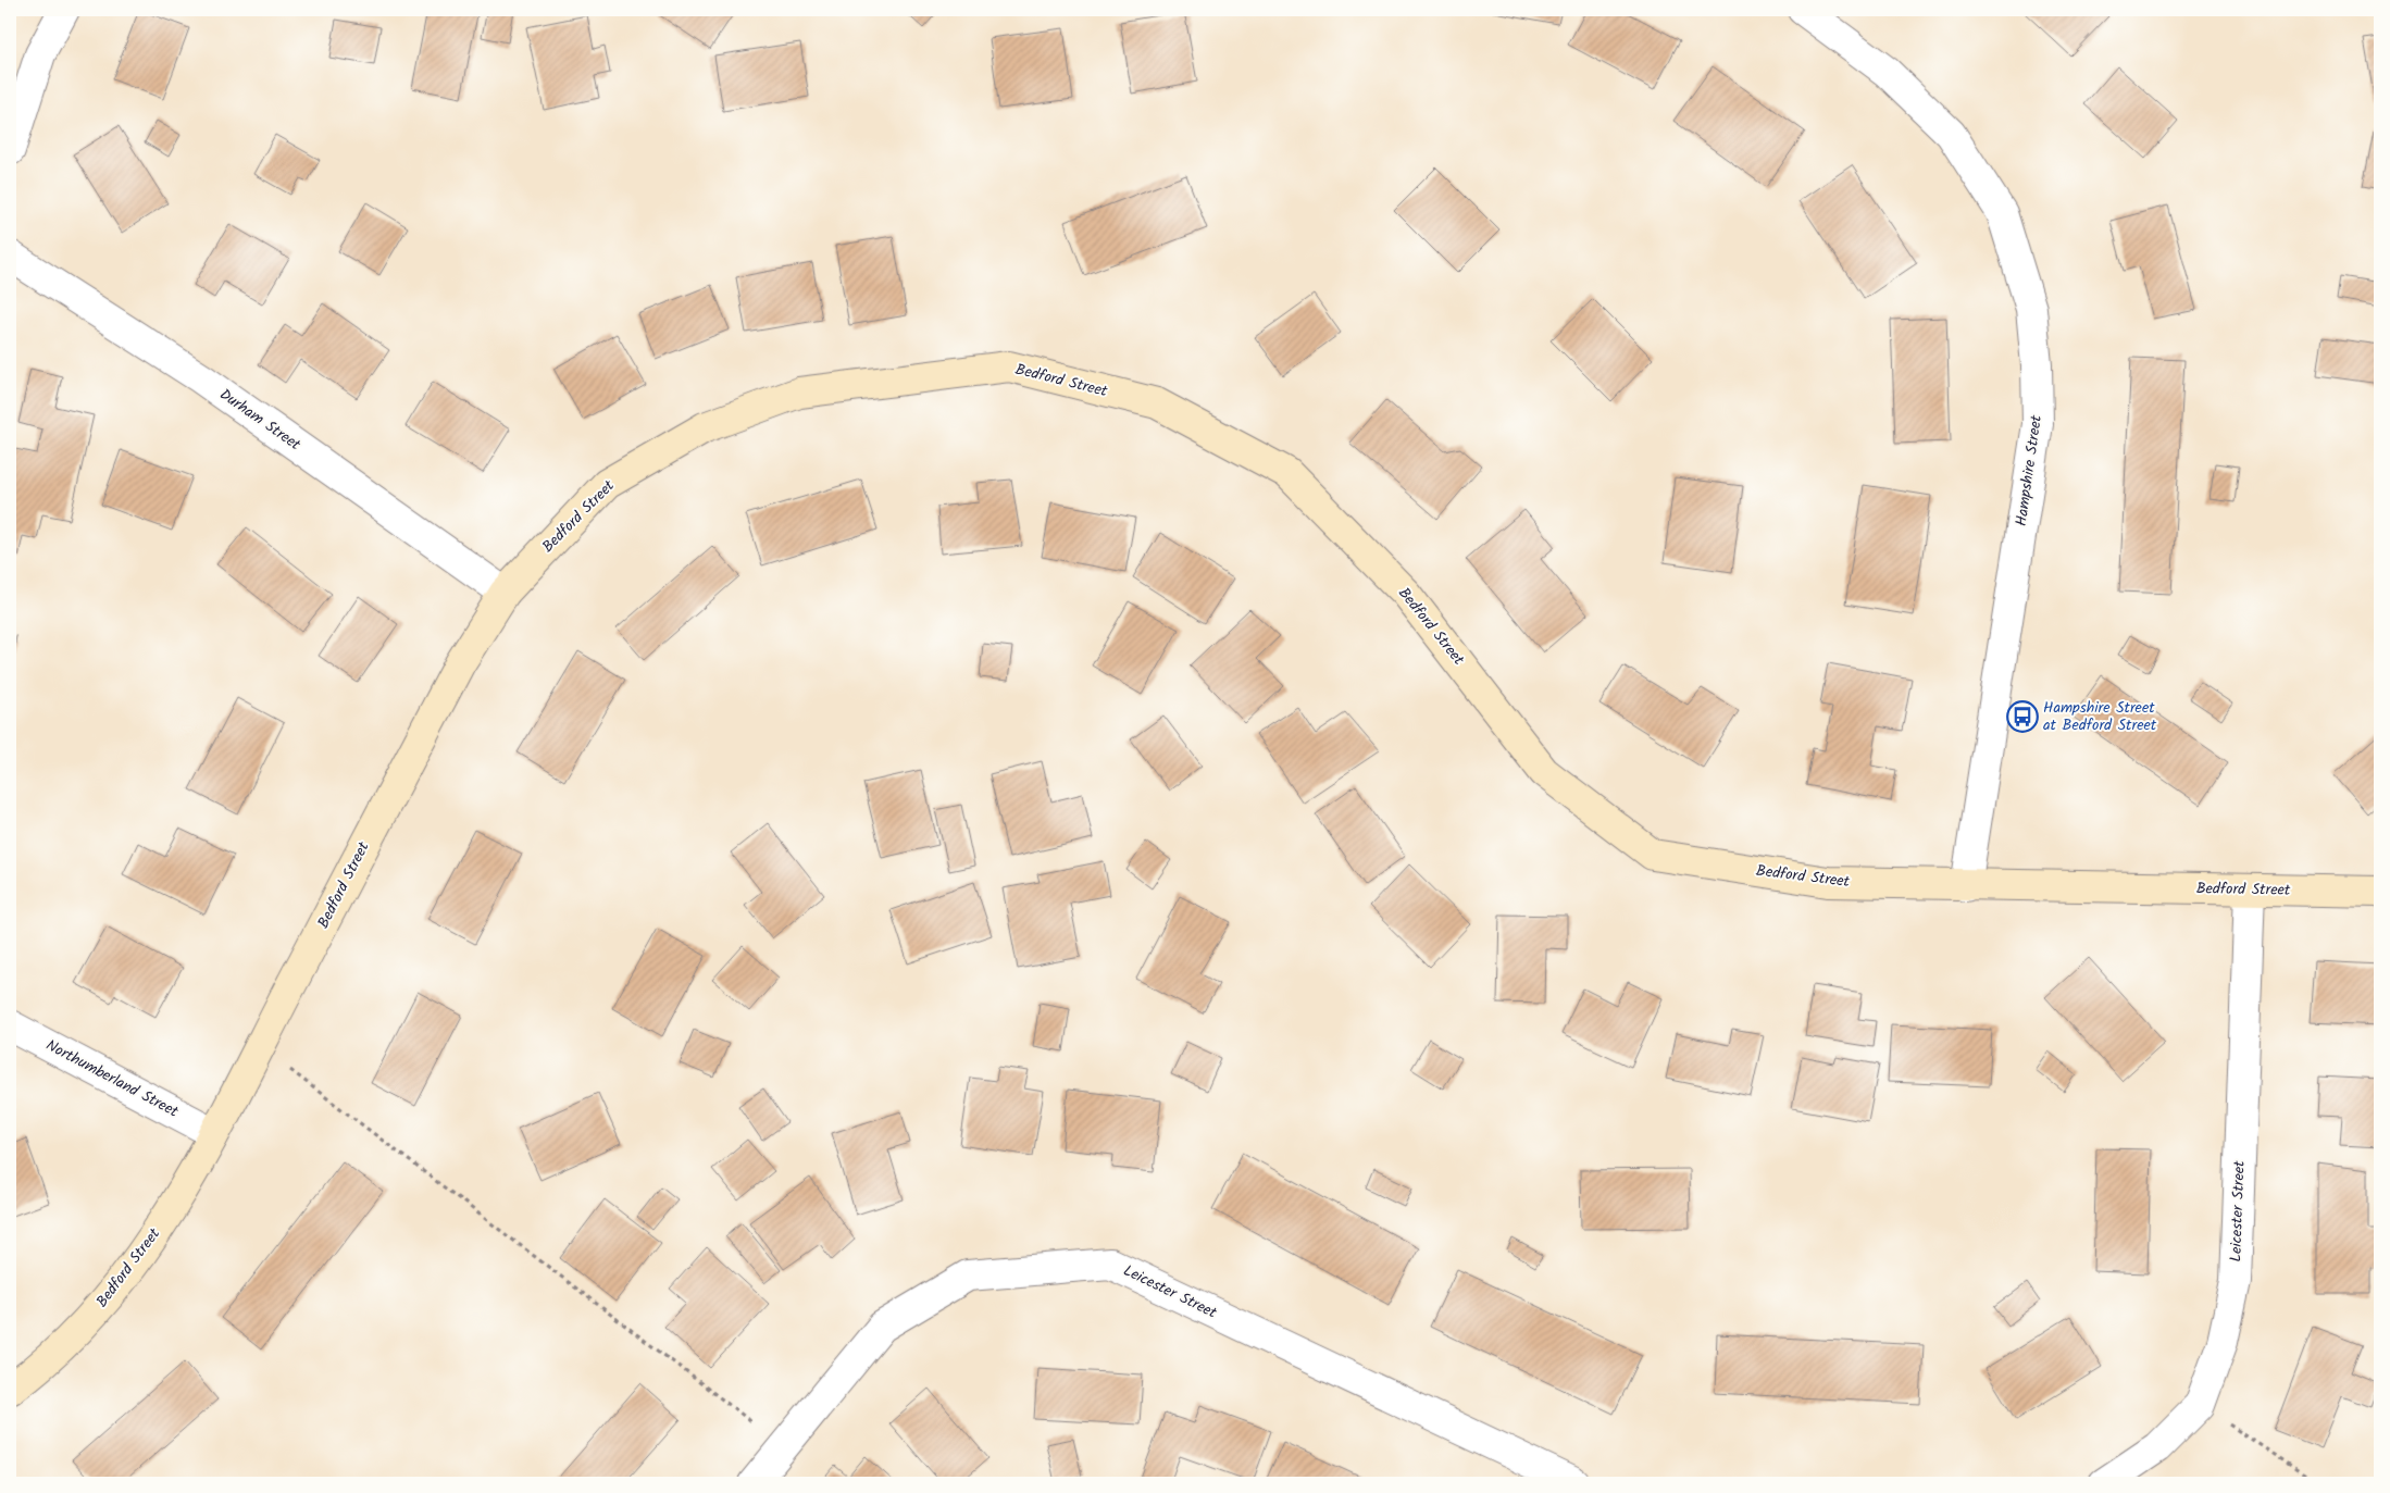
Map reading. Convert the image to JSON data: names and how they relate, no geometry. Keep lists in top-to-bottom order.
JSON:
{
  "streets": {
    "street": [
      "Bedford Street",
      "Durham Street",
      "Hampshire Street",
      "Northumberland Street",
      "Leicester Street"
    ]
  },
  "crossings": [
    ["Bedford Street", "Durham Street"],
    ["Bedford Street", "Hampshire Street"],
    ["Bedford Street", "Northumberland Street"],
    ["Bedford Street", "Leicester Street"]
  ],
  "places": {
    "bus stop": ["Hampshire Street at Bedford Street"]
  }
}
